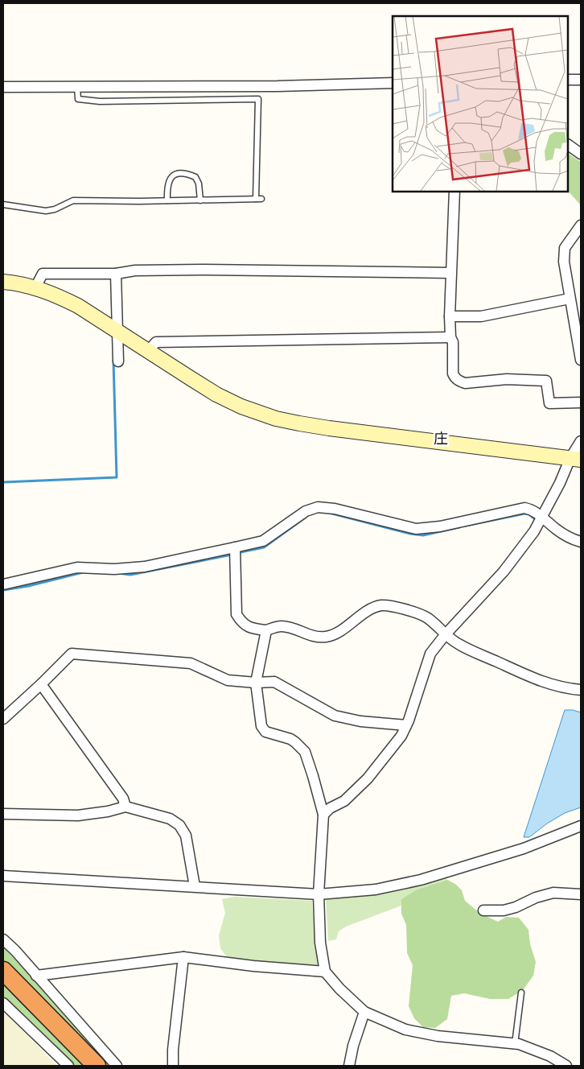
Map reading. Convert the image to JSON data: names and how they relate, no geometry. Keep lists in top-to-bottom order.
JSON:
{
  "districts": ["庄"]
}
